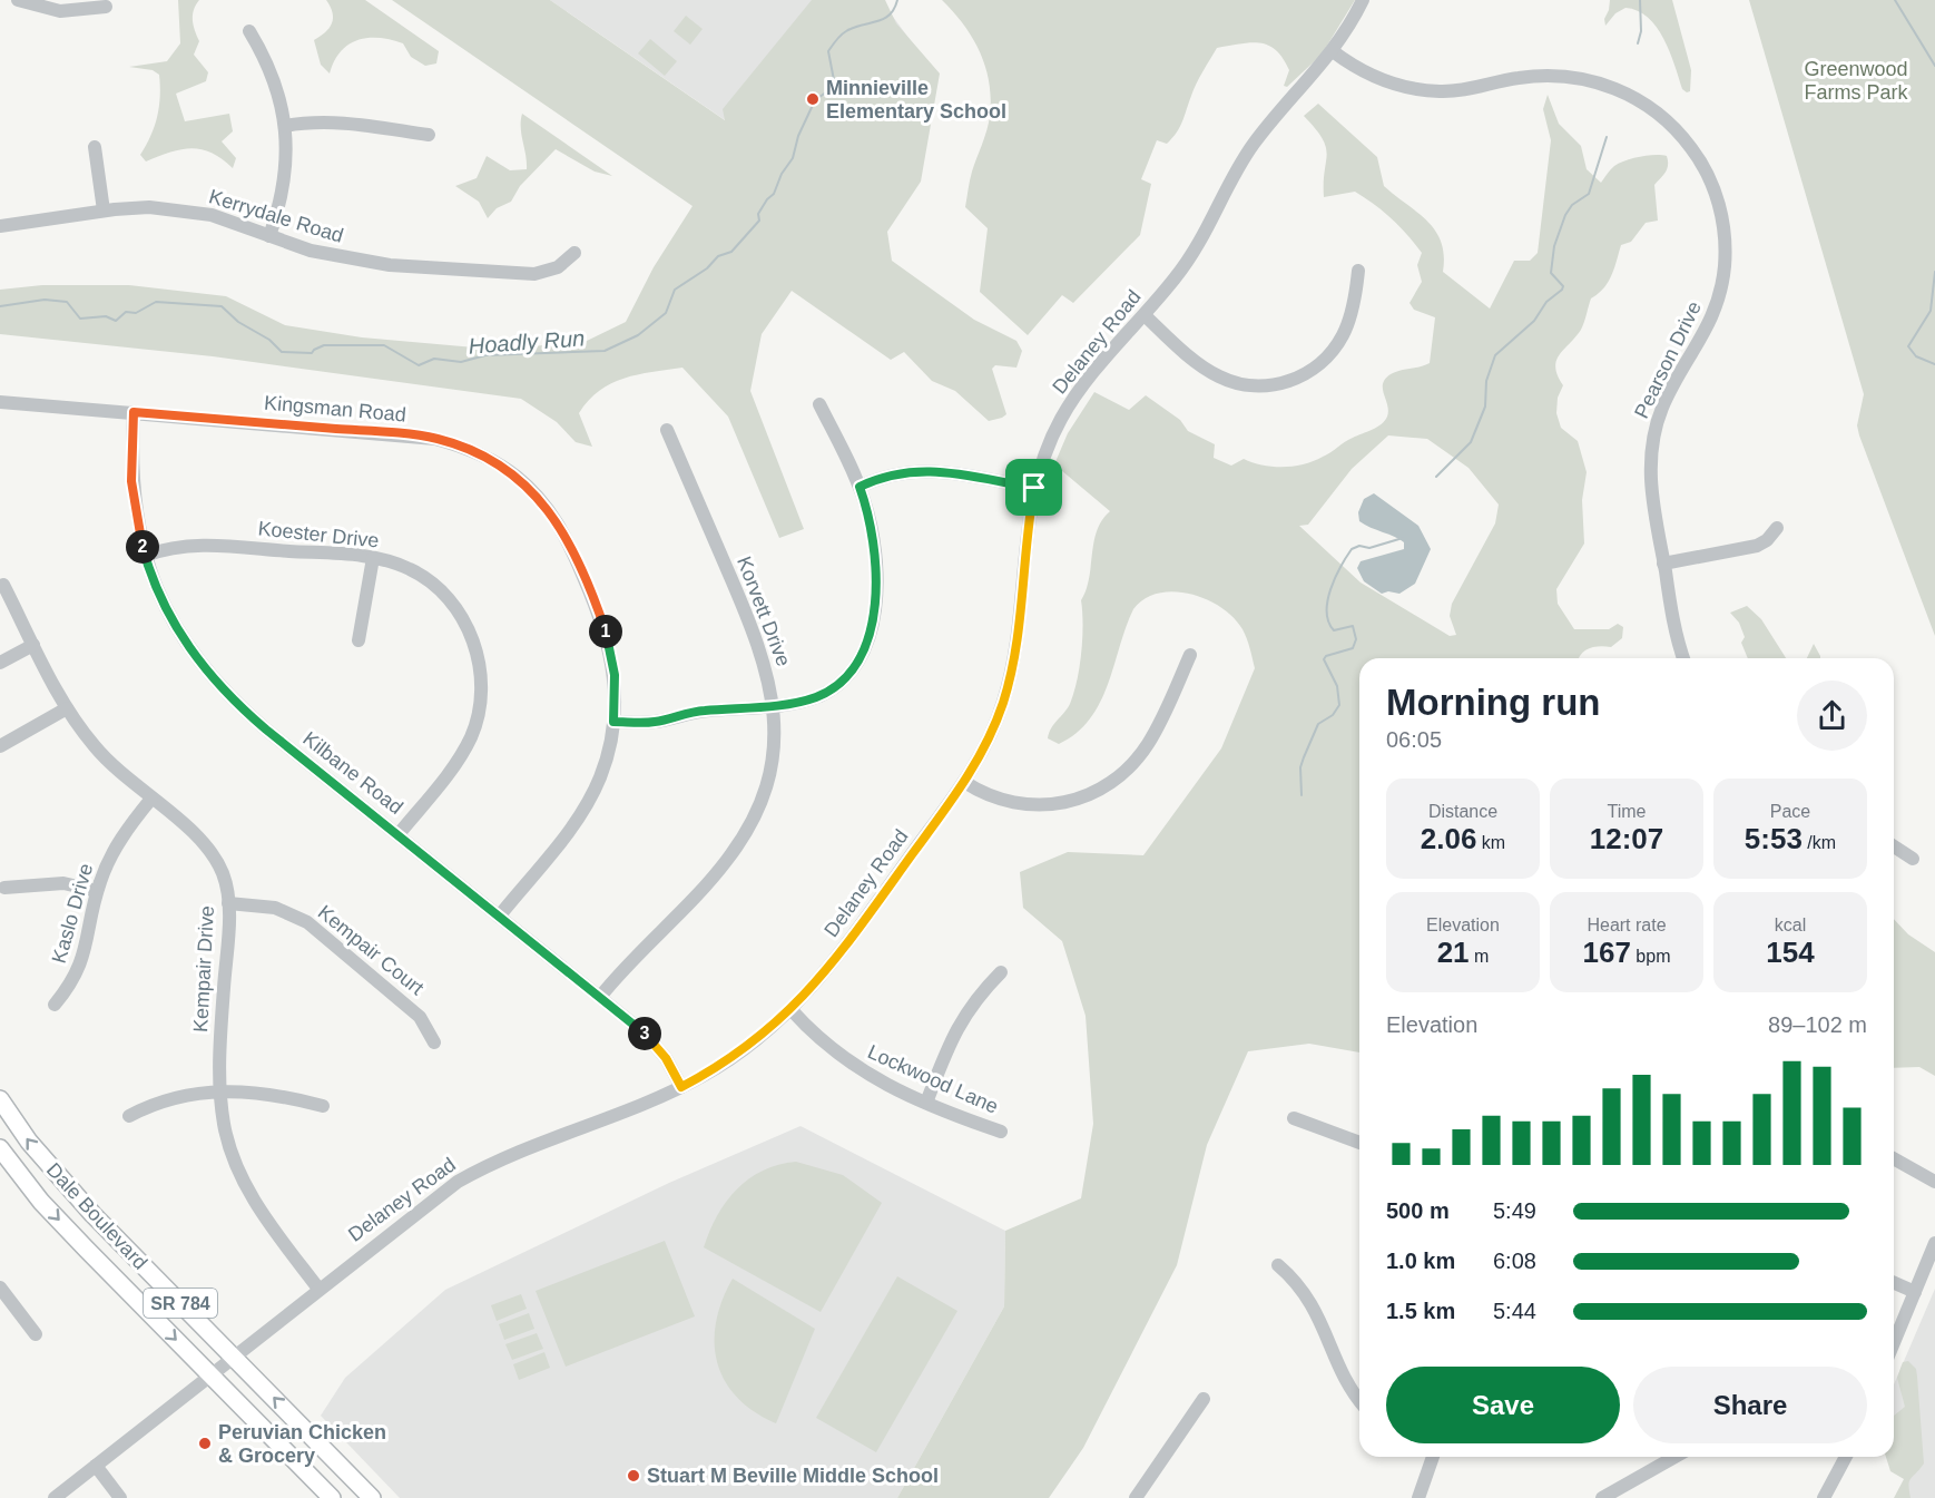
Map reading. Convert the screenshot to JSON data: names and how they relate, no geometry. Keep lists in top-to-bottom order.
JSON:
{
  "streets": {
    "main road": ["Dale Boulevard", "SR 784"],
    "street": [
      "Kerrydale Road",
      "Delaney Road",
      "Pearson Drive",
      "Kingsman Road",
      "Koester Drive",
      "Korvett Drive",
      "Kilbane Road",
      "Kaslo Drive",
      "Kempair Court",
      "Kempair Drive",
      "Lockwood Lane"
    ]
  },
  "crossings": [
    ["Delaney Road", "Pearson Drive"],
    ["Delaney Road", "Kilbane Road"],
    ["Delaney Road", "Kempair Drive"],
    ["Delaney Road", "Lockwood Lane"],
    ["Delaney Road", "Dale Boulevard"],
    ["Kingsman Road", "Kilbane Road"],
    ["Koester Drive", "Kilbane Road"],
    ["Korvett Drive", "Kilbane Road"],
    ["Kaslo Drive", "Kempair Drive"],
    ["Kempair Court", "Kempair Drive"]
  ],
  "water": ["Hoadly Run"],
  "parks": ["Greenwood Farms Park"],
  "places": ["Minnieville Elementary School", "Peruvian Chicken & Grocery", "Stuart M Beville Middle School"],
  "page": {
    "pins": ["2", "1", "3"],
    "heading": ["Morning run", "06:05"],
    "stats": [
      ["Distance", "2.06 km"],
      ["Time", "12:07"],
      ["Pace", "5:53 /km"],
      ["Elevation", "21 m"],
      ["Heart rate", "167 bpm"],
      ["kcal", "154"]
    ],
    "chart": ["Elevation", "89–102 m"],
    "list": [
      {
        "name": "500 m",
        "note": "5:49"
      },
      {
        "name": "1.0 km",
        "note": "6:08"
      },
      {
        "name": "1.5 km",
        "note": "5:44"
      }
    ],
    "buttons": ["Save", "Share"]
  }
}
